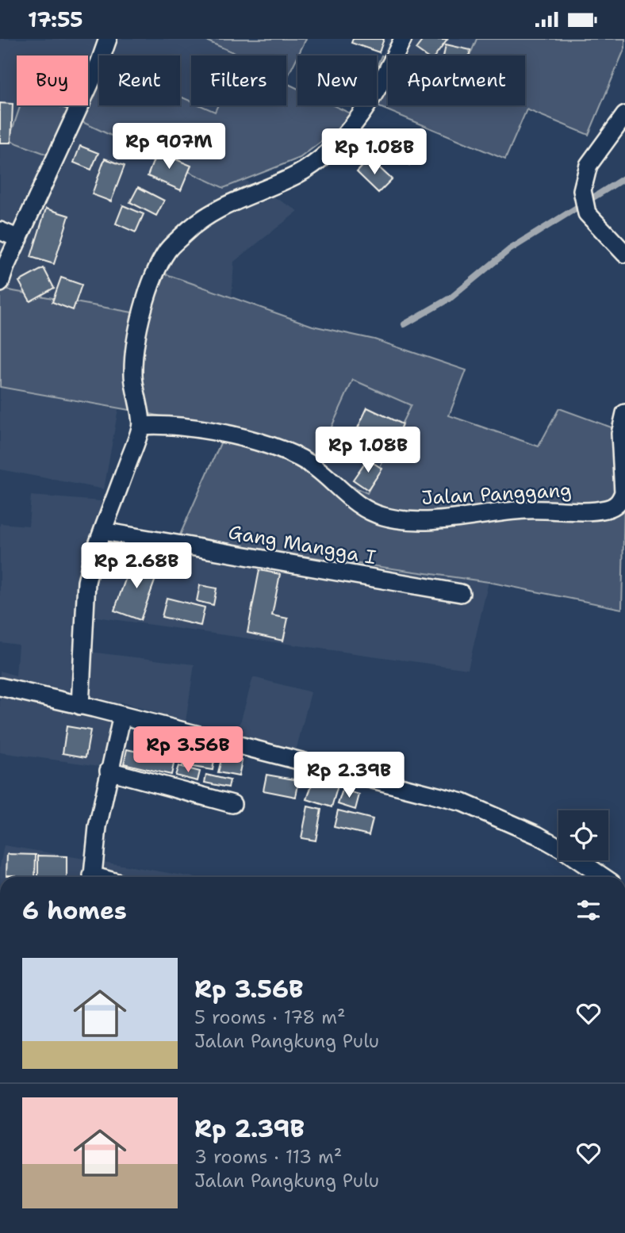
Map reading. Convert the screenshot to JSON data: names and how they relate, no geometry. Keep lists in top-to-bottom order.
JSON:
{
  "streets": {
    "street": ["Jalan Panggang", "Gang Mangga I"]
  },
  "page": {
    "status": "17:55",
    "chip": [
      "Buy",
      "Rent",
      "Filters",
      "New",
      "Apartment"
    ],
    "price": [
      "Rp 907M",
      "Rp 1.08B",
      "Rp 1.08B",
      "Rp 2.68B",
      "Rp 3.56B",
      "Rp 2.39B"
    ],
    "heading": "6 homes",
    "list": [
      {
        "name": "Rp 3.56B",
        "note": "5 rooms · 178 m² · Jalan Pangkung Pulu"
      },
      {
        "name": "Rp 2.39B",
        "note": "3 rooms · 113 m² · Jalan Pangkung Pulu"
      }
    ]
  }
}
